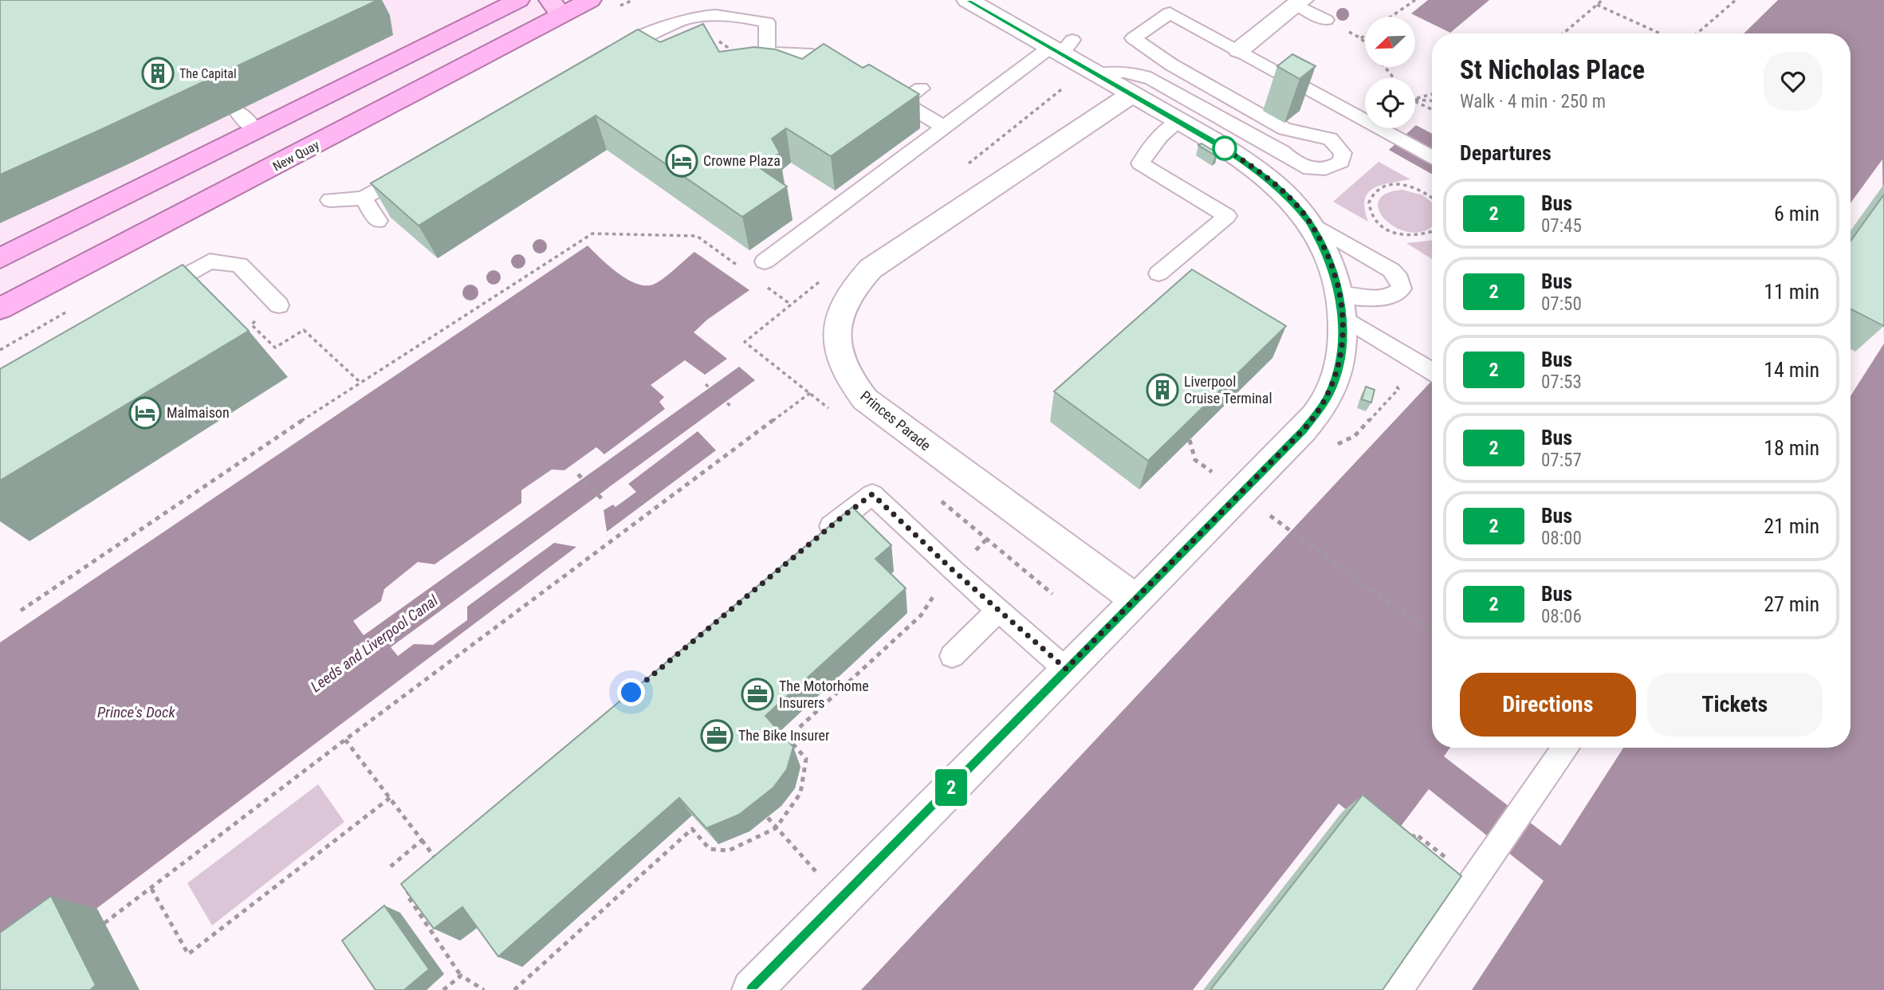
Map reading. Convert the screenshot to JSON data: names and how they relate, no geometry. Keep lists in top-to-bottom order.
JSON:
{
  "streets": {
    "highway": ["New Quay"],
    "street": ["Princes Parade"]
  },
  "water": ["Leeds and Liverpool Canal", "Prince's Dock"],
  "places": {
    "building": ["The Capital", "Liverpool Cruise Terminal"],
    "hotel": ["Crowne Plaza", "Malmaison"],
    "office": ["The Motorhome Insurers", "The Bike Insurer"]
  },
  "lines": ["bus line 2"],
  "north": "bottom left",
  "page": {
    "on_map": "2",
    "heading": [
      ["St Nicholas Place", "Walk · 4 min · 250 m"],
      "Departures"
    ],
    "list": [
      {
        "mark": "2",
        "name": "Bus",
        "note": "07:45",
        "value": "6 min"
      },
      {
        "mark": "2",
        "name": "Bus",
        "note": "07:50",
        "value": "11 min"
      },
      {
        "mark": "2",
        "name": "Bus",
        "note": "07:53",
        "value": "14 min"
      },
      {
        "mark": "2",
        "name": "Bus",
        "note": "07:57",
        "value": "18 min"
      },
      {
        "mark": "2",
        "name": "Bus",
        "note": "08:00",
        "value": "21 min"
      },
      {
        "mark": "2",
        "name": "Bus",
        "note": "08:06",
        "value": "27 min"
      }
    ],
    "buttons": ["Directions", "Tickets"]
  }
}
